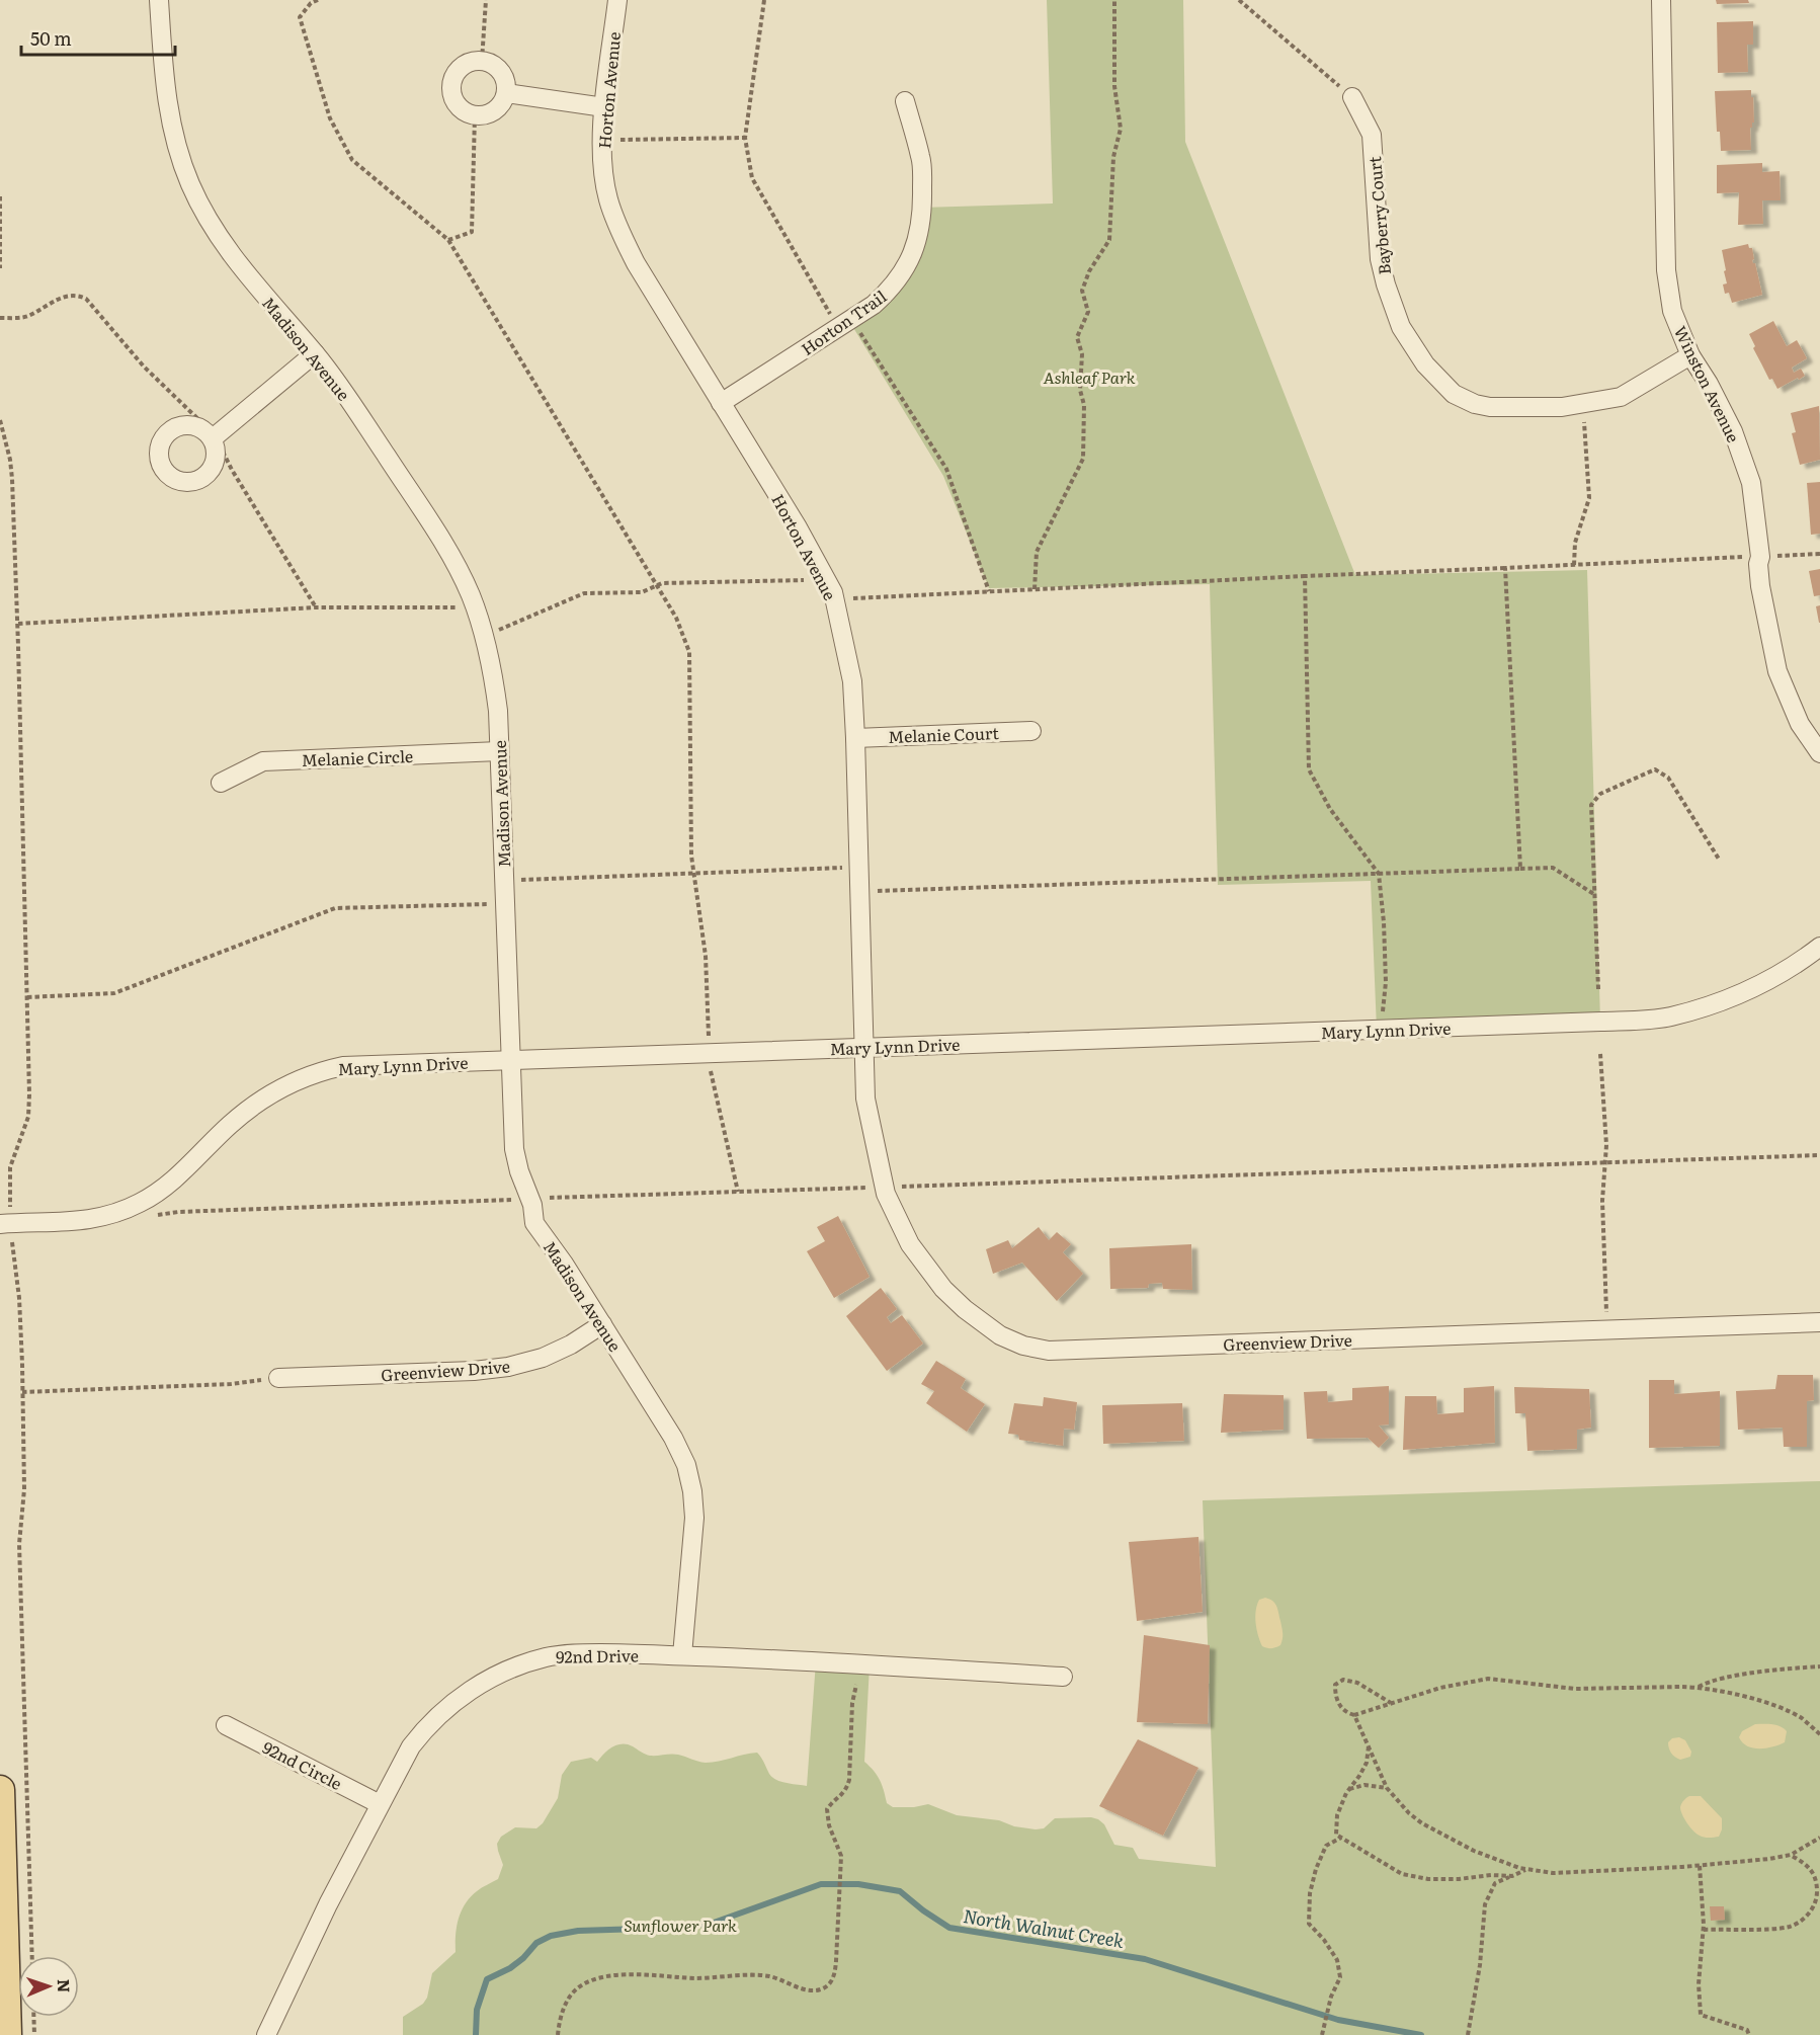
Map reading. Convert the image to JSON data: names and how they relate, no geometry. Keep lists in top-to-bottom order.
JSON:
{
  "streets": {
    "street": [
      "Horton Avenue",
      "Bayberry Court",
      "Horton Trail",
      "Madison Avenue",
      "Winston Avenue",
      "Melanie Court",
      "Melanie Circle",
      "Mary Lynn Drive",
      "Greenview Drive",
      "92nd Drive",
      "92nd Circle"
    ]
  },
  "crossings": [
    ["Horton Avenue", "Horton Trail"],
    ["Horton Avenue", "Melanie Court"],
    ["Horton Avenue", "Mary Lynn Drive"],
    ["Horton Avenue", "Greenview Drive"],
    ["Bayberry Court", "Winston Avenue"],
    ["Madison Avenue", "Melanie Circle"],
    ["Madison Avenue", "Mary Lynn Drive"],
    ["Madison Avenue", "Greenview Drive"],
    ["Madison Avenue", "92nd Drive"],
    ["92nd Drive", "92nd Circle"]
  ],
  "water": ["North Walnut Creek"],
  "parks": ["Ashleaf Park", "Sunflower Park"],
  "scale_bar": "50 m",
  "north": "right"
}
